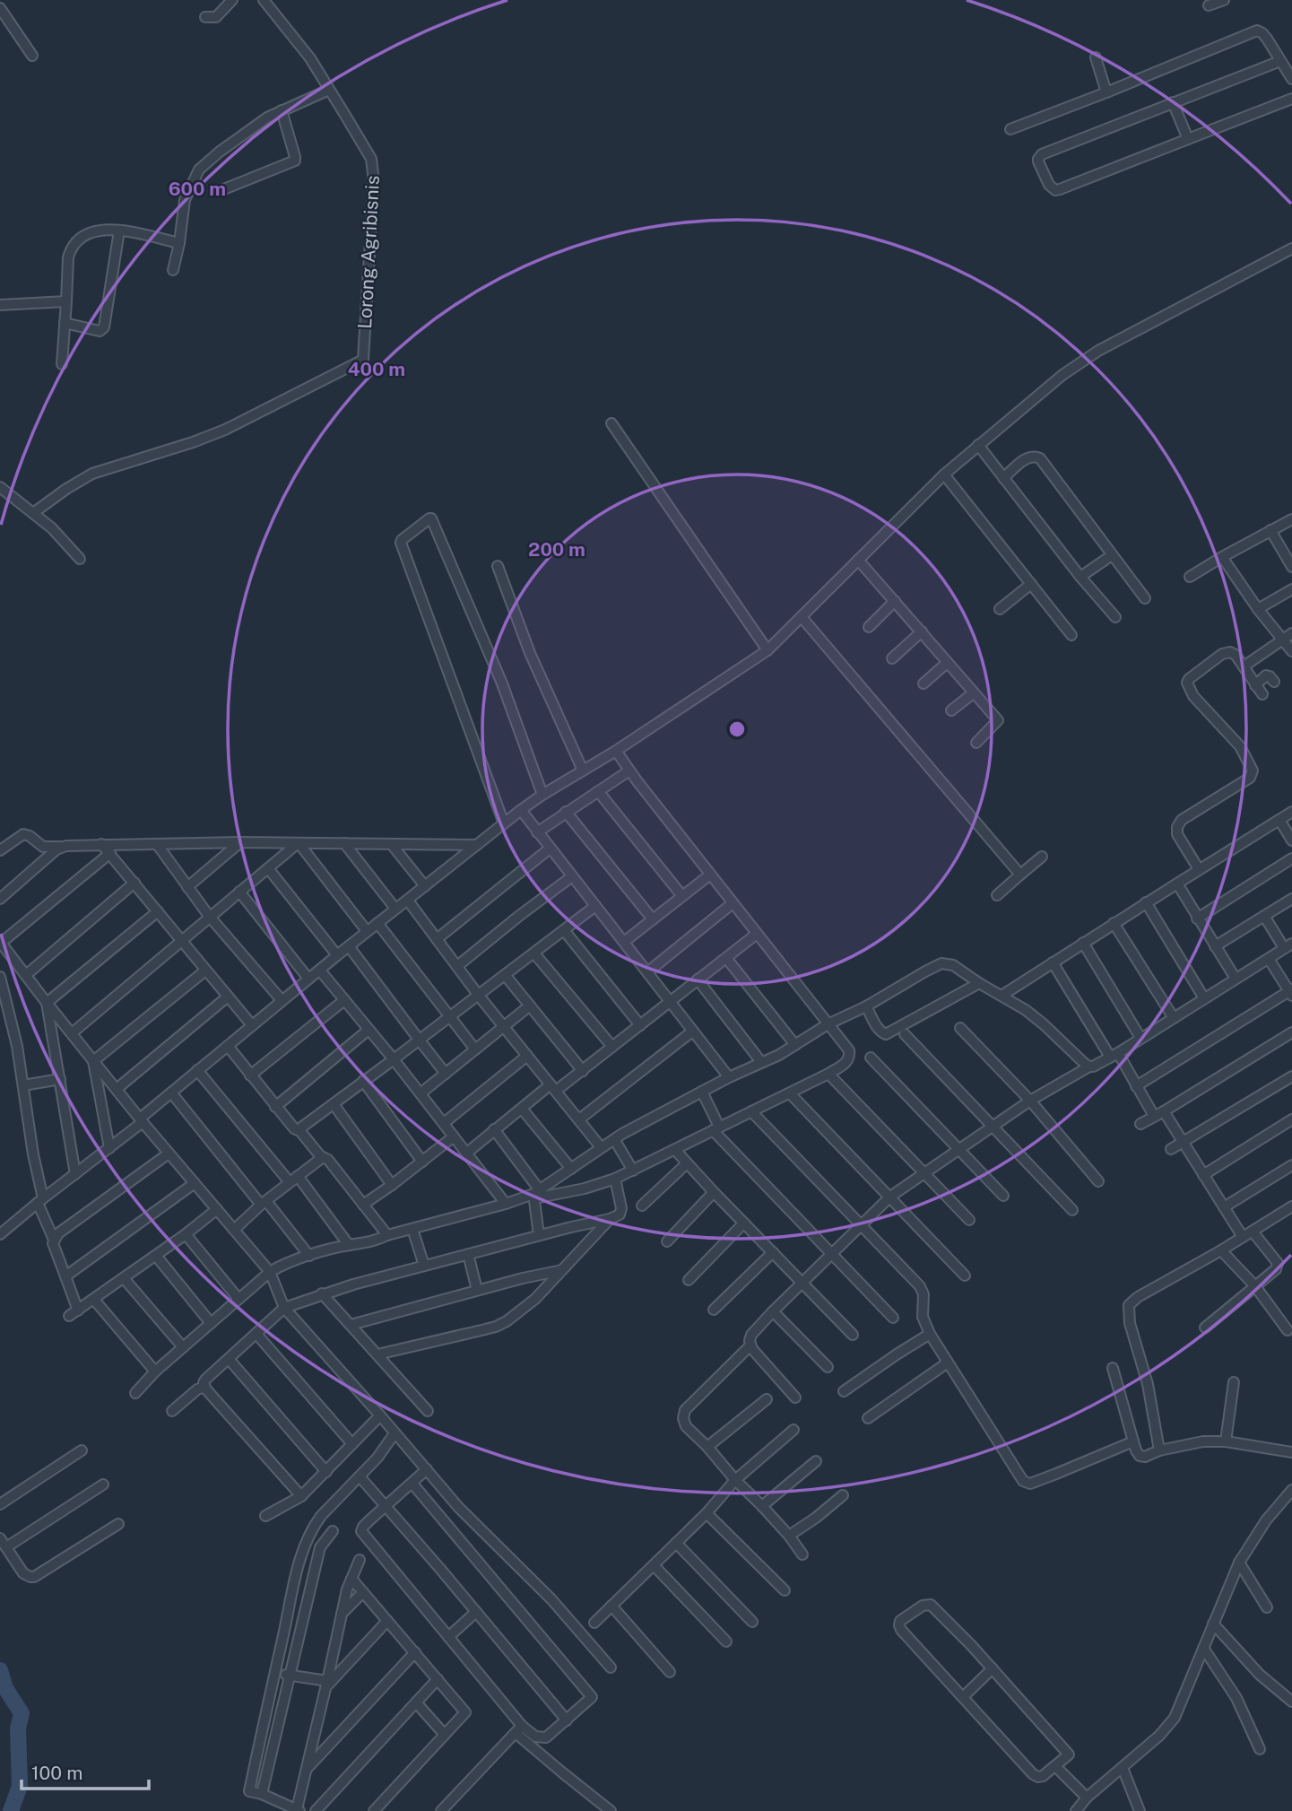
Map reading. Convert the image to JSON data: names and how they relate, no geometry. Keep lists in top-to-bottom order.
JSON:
{
  "streets": {
    "street": ["Lorong Agribisnis"]
  },
  "scale_bar": "100 m",
  "rings": ["600 m", "400 m", "200 m"]
}
